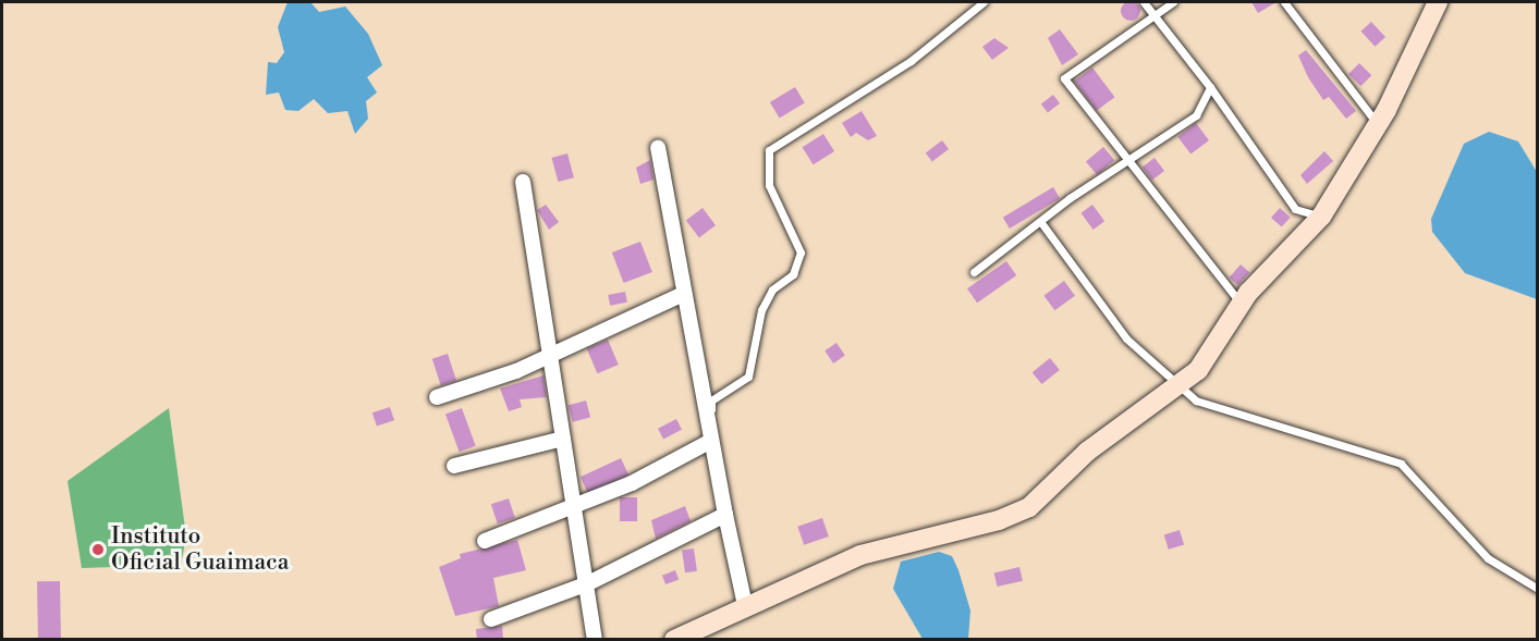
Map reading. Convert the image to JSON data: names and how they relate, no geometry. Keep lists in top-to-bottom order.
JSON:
{
  "places": ["Instituto Oficial Guaimaca"]
}
